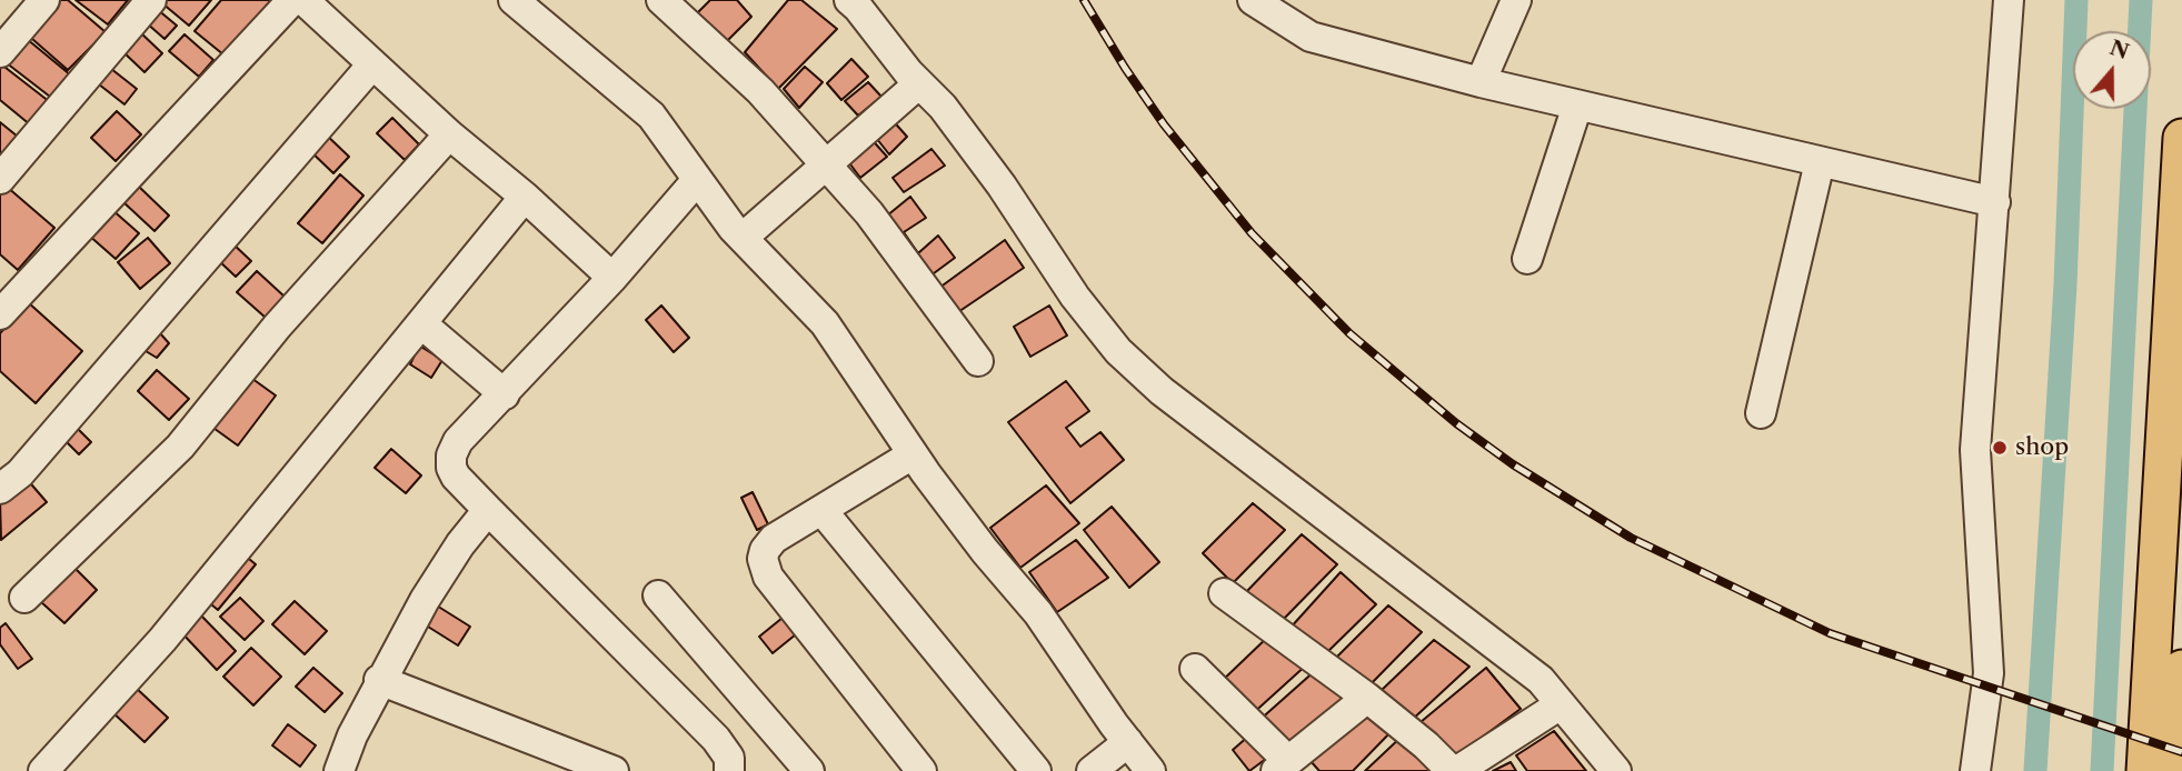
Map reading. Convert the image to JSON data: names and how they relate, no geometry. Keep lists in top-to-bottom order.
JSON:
{
  "places": ["shop"],
  "north": "top"
}
